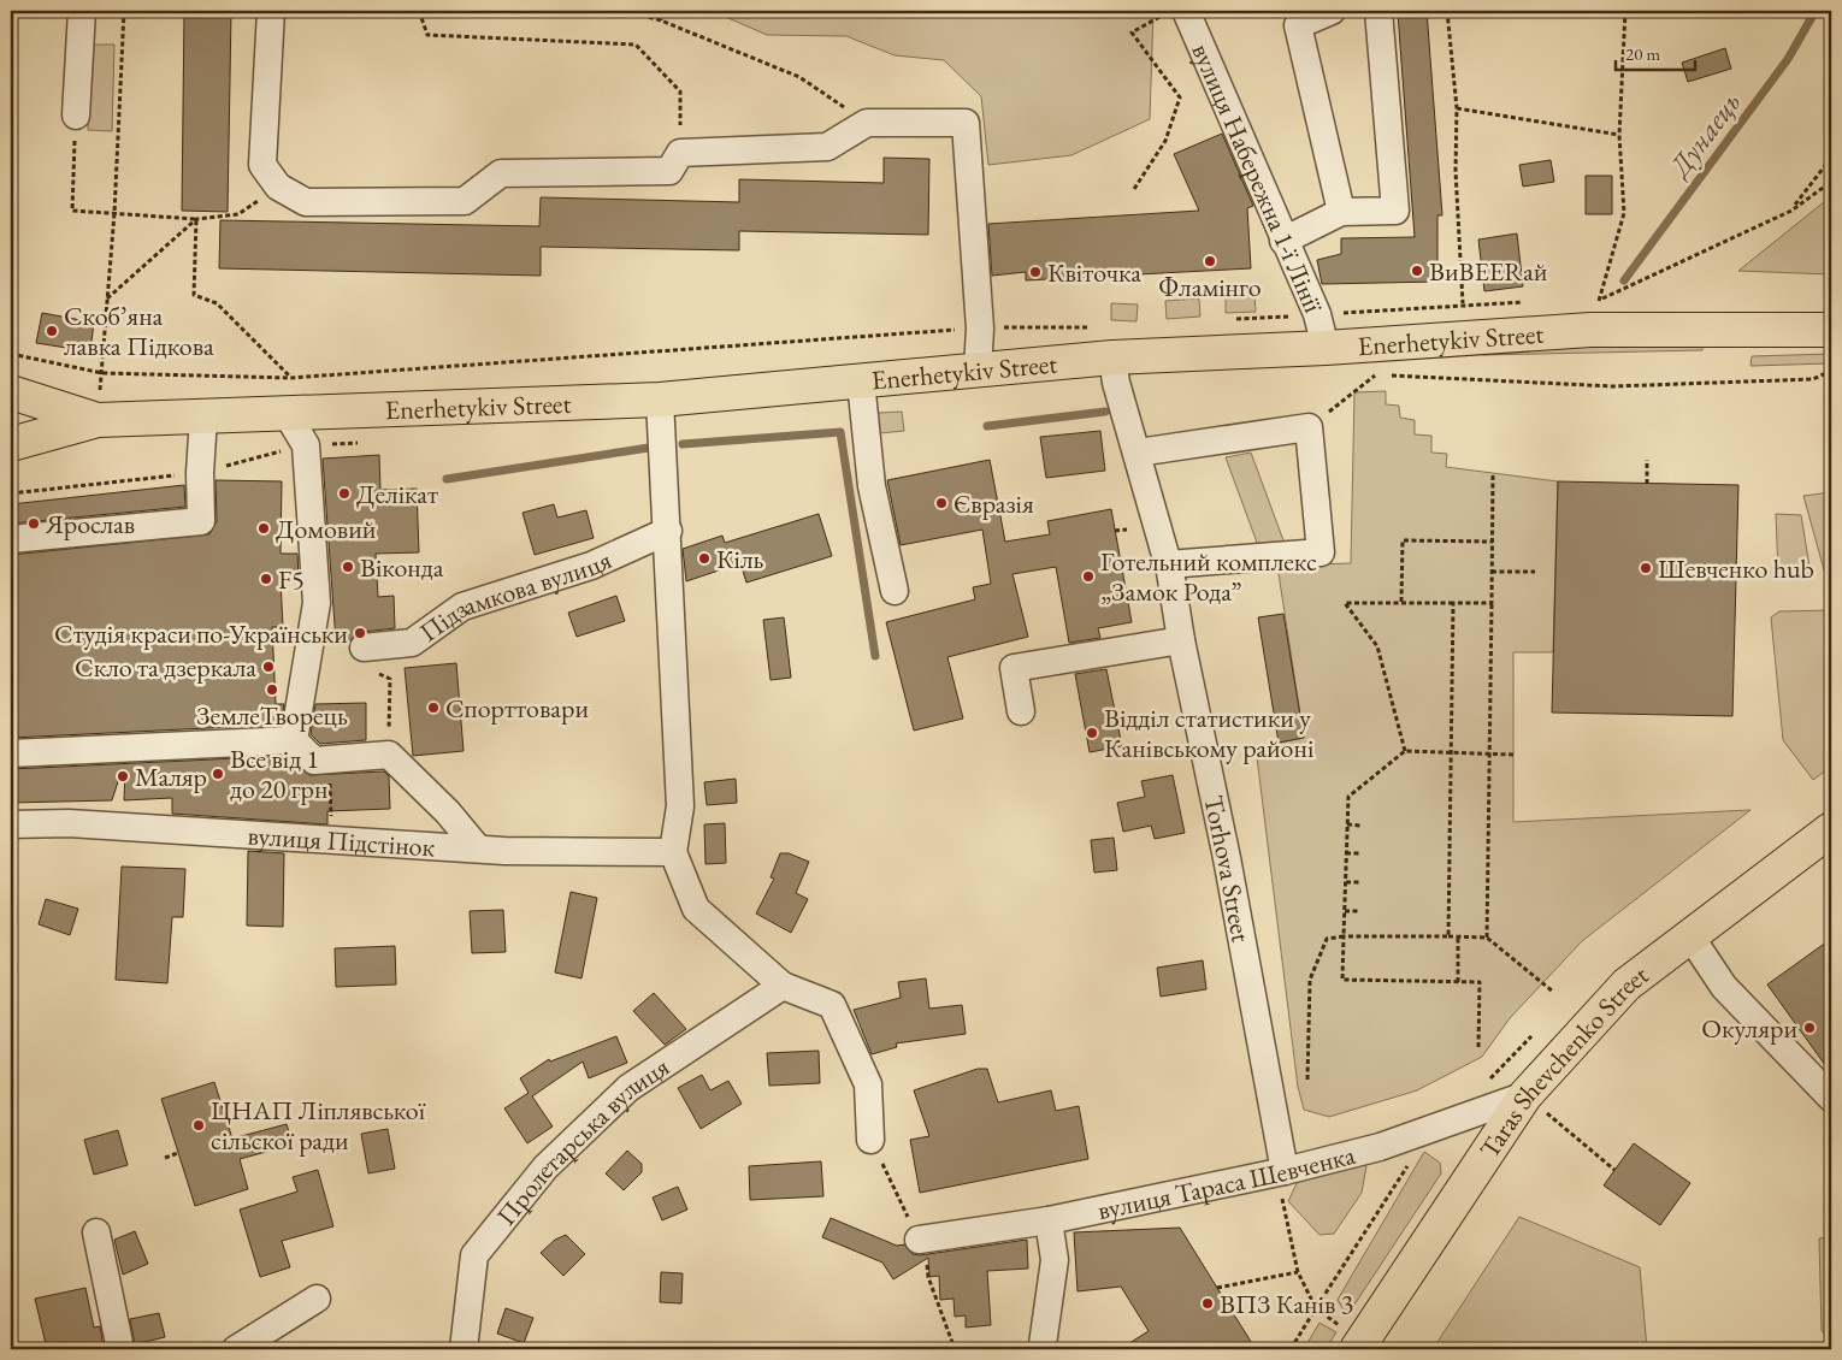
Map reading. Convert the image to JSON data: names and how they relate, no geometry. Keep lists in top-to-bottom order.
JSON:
{
  "streets": {
    "main road": ["Enerhetykiv Street", "Taras Shevchenko Street"],
    "street": [
      "вулиця Набережна 1-ї Лінії",
      "Підзамкова вулиця",
      "вулиця Підстінок",
      "Torhova Street",
      "Пролетарська вулиця",
      "вулиця Тараса Шевченка"
    ]
  },
  "crossings": [
    ["вулиця Набережна 1-ї Лінії", "Enerhetykiv Street"],
    ["Enerhetykiv Street", "Torhova Street"],
    ["Torhova Street", "вулиця Тараса Шевченка"],
    ["Taras Shevchenko Street", "вулиця Тараса Шевченка"]
  ],
  "water": ["Дунаець"],
  "places": [
    "Фламінго",
    "ВиBEERай",
    "Квіточка",
    "Скоб’яна лавка Підкова",
    "Делікат",
    "Євразія",
    "Ярослав",
    "Домовий",
    "Кіль",
    "Віконда",
    "Шевченко hub",
    "Готельний комплекс „Замок Рода”",
    "F5",
    "Студія краси по-Українськи",
    "Скло та дзеркала",
    "ЗемлеТворець",
    "Спорттовари",
    "Відділ статистики у Канівському районі",
    "Все від 1 до 20 грн",
    "Маляр",
    "Окуляри",
    "ЦНАП Ліплявської сільскої ради",
    "ВПЗ Канів 3"
  ],
  "scale_bar": "20 m"
}
